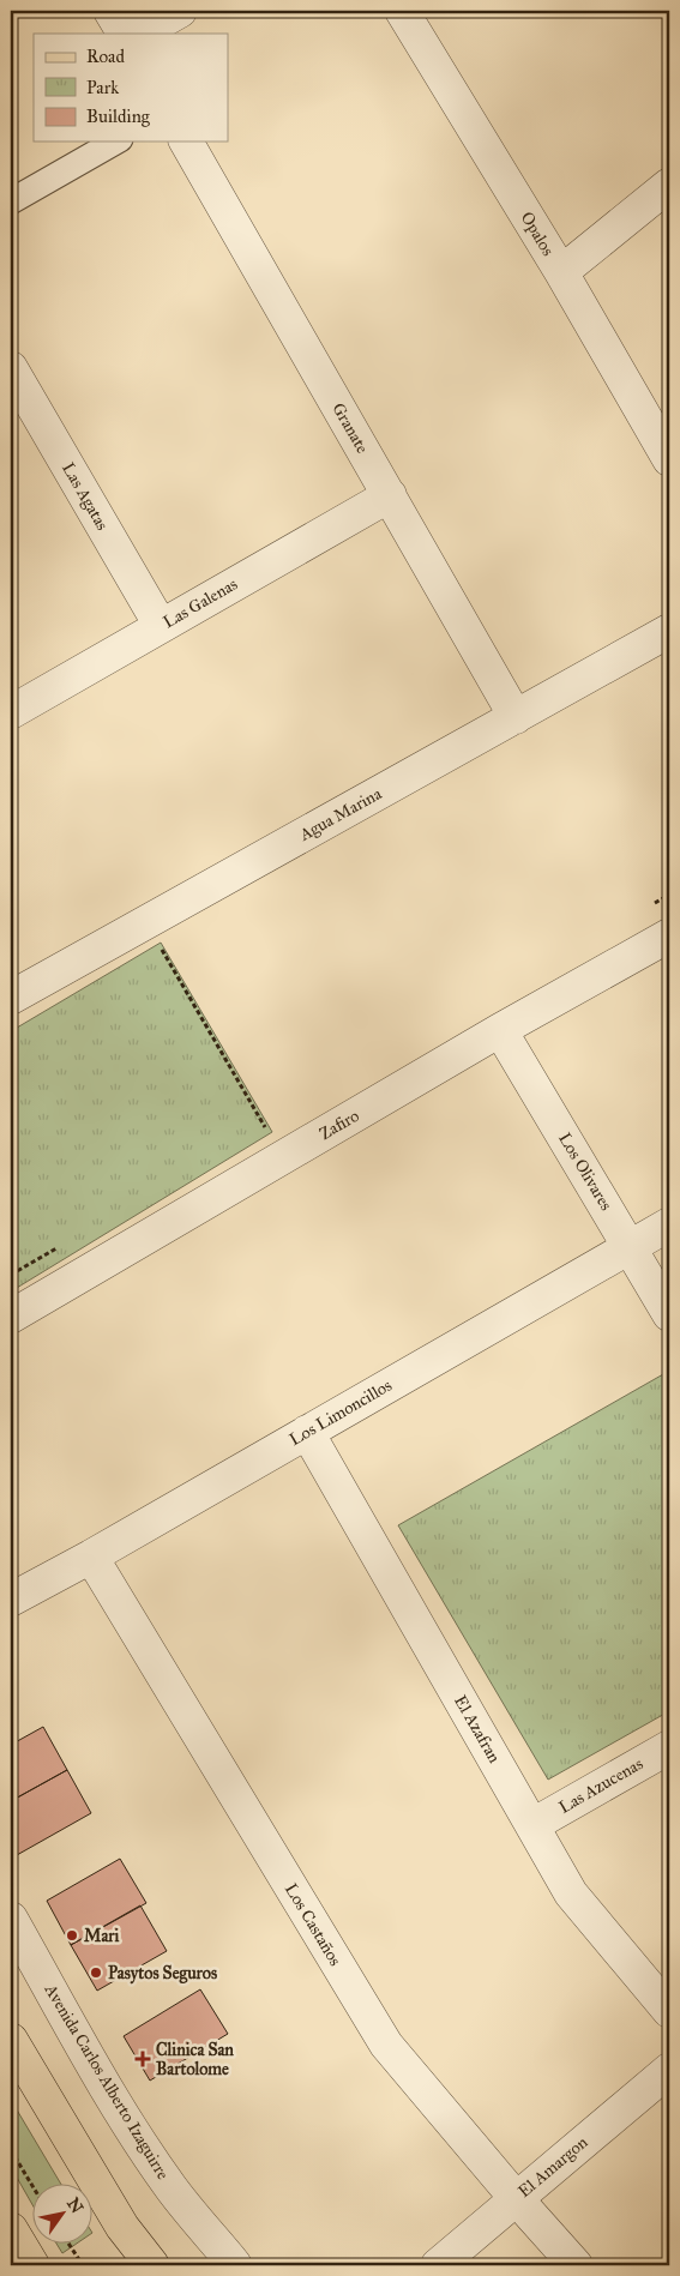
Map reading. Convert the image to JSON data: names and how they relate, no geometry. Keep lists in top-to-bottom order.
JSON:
{
  "streets": {
    "street": [
      "Opalos",
      "Granate",
      "Las Agatas",
      "Las Galenas",
      "Agua Marina",
      "Zafiro",
      "Los Olivares",
      "Los Limoncillos",
      "El Azafran",
      "Las Azucenas",
      "Los Castaños",
      "Avenida Carlos Alberto Izaguirre",
      "El Amargon"
    ]
  },
  "crossings": [
    ["Granate", "Las Galenas"],
    ["Granate", "Agua Marina"],
    ["Las Agatas", "Las Galenas"],
    ["Zafiro", "Los Olivares"],
    ["Los Olivares", "Los Limoncillos"],
    ["Los Limoncillos", "El Azafran"],
    ["Los Limoncillos", "Los Castaños"],
    ["El Azafran", "Las Azucenas"],
    ["Los Castaños", "El Amargon"]
  ],
  "places": {
    "other": ["Mari", "Pasytos Seguros"],
    "health": ["Clinica San Bartolome"]
  },
  "legend": ["Road", "Park", "Building"],
  "north": "top right"
}
